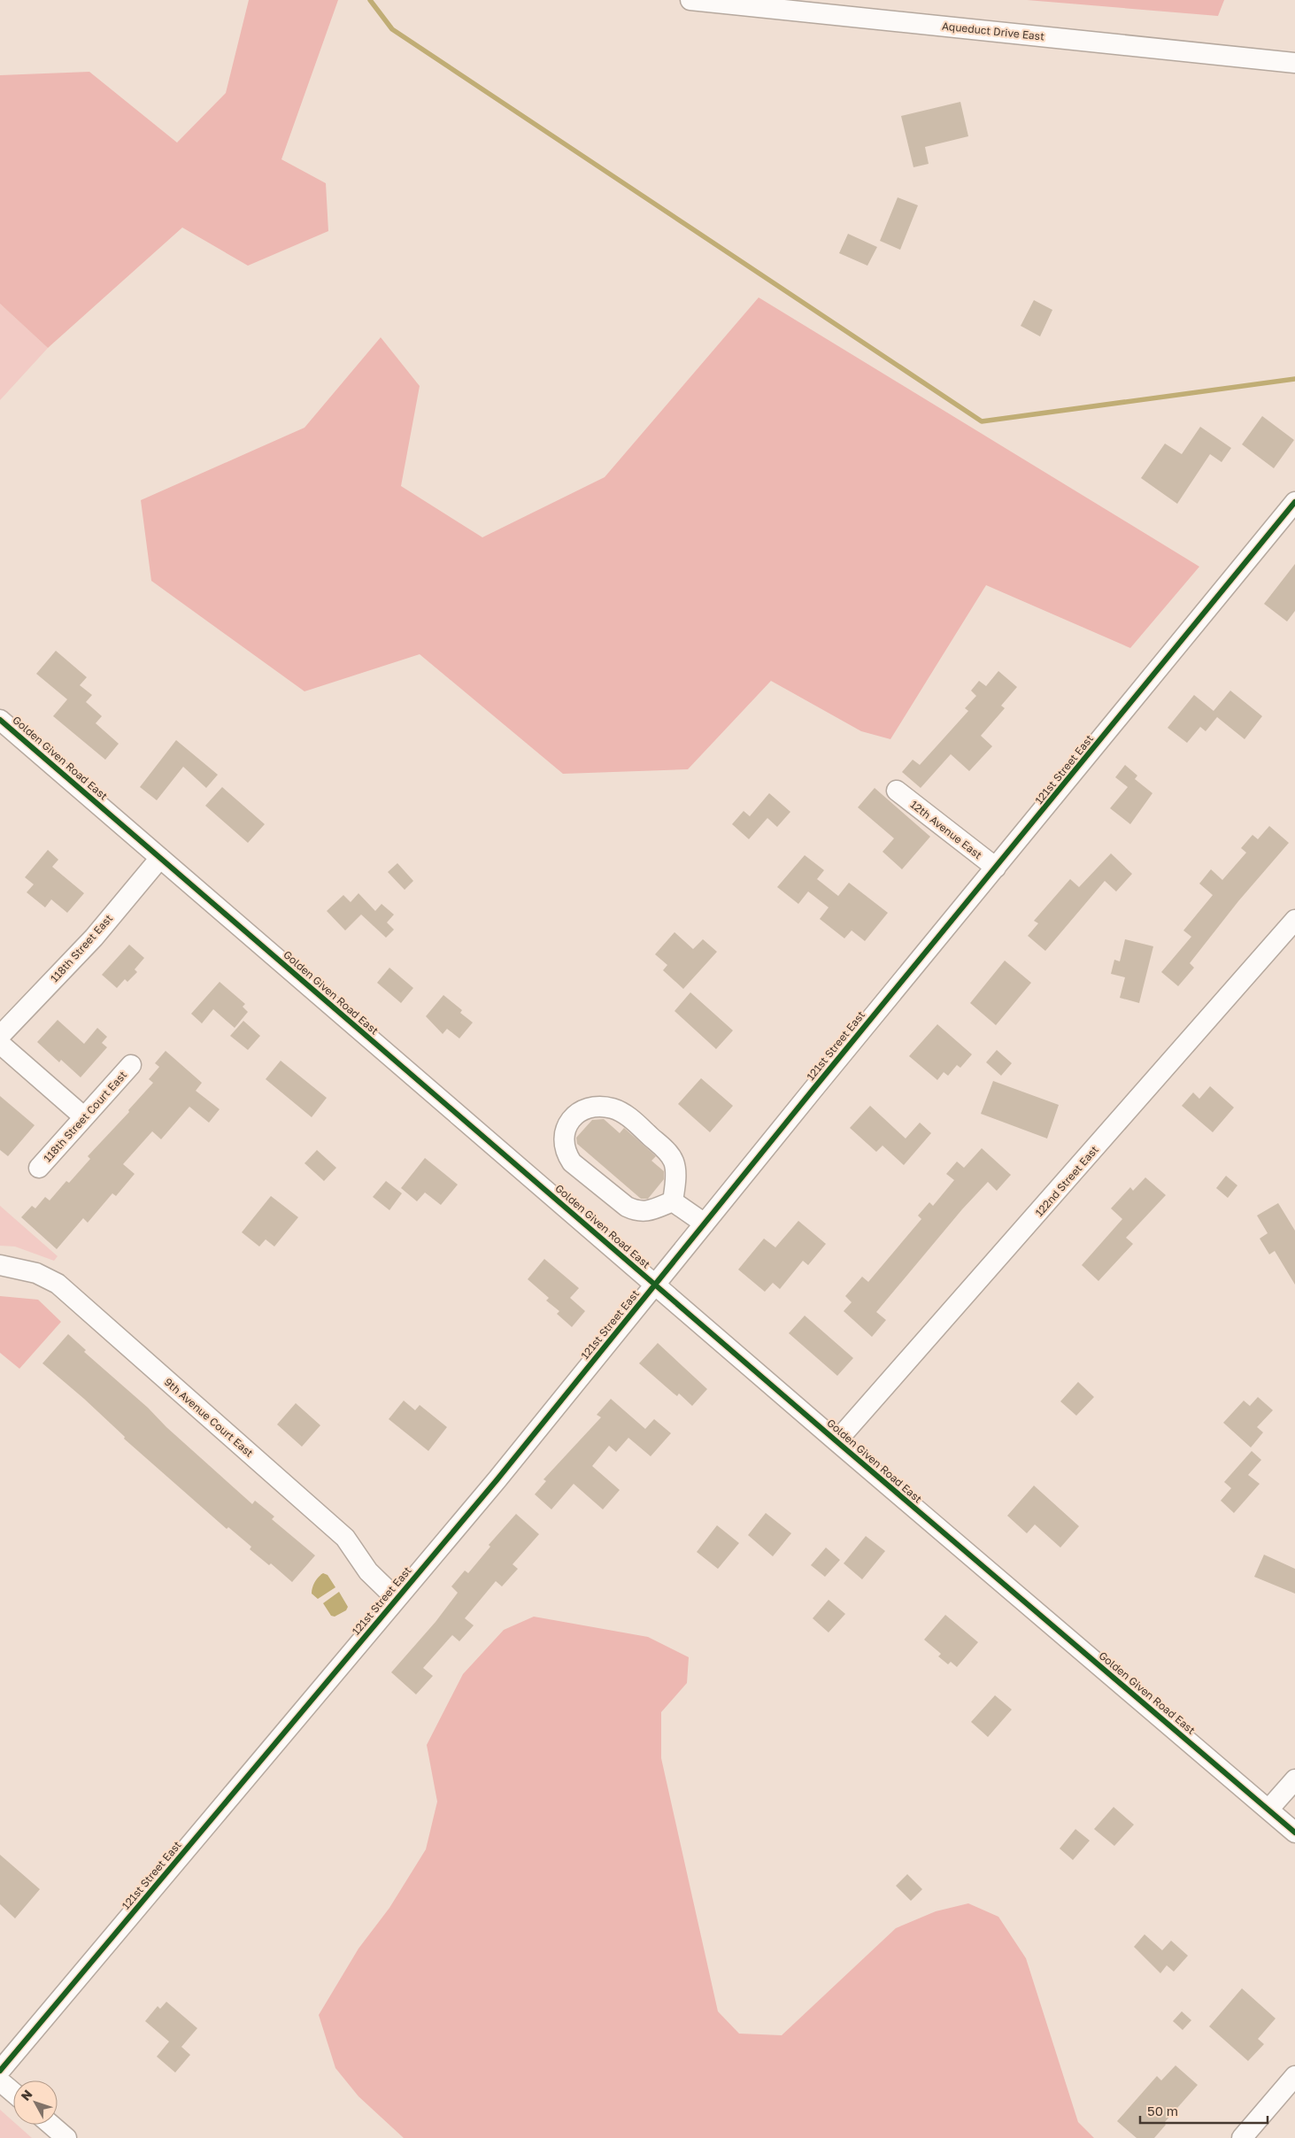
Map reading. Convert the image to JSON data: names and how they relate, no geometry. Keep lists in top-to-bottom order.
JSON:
{
  "streets": {
    "street": [
      "Aqueduct Drive East",
      "Golden Given Road East",
      "121st Street East",
      "12th Avenue East",
      "118th Street East",
      "118th Street Court East",
      "122nd Street East",
      "9th Avenue Court East"
    ]
  },
  "crossings": [
    ["Golden Given Road East", "121st Street East"],
    ["Golden Given Road East", "118th Street East"],
    ["Golden Given Road East", "122nd Street East"],
    ["121st Street East", "12th Avenue East"],
    ["121st Street East", "9th Avenue Court East"]
  ],
  "scale_bar": "50 m",
  "north": "top left"
}
